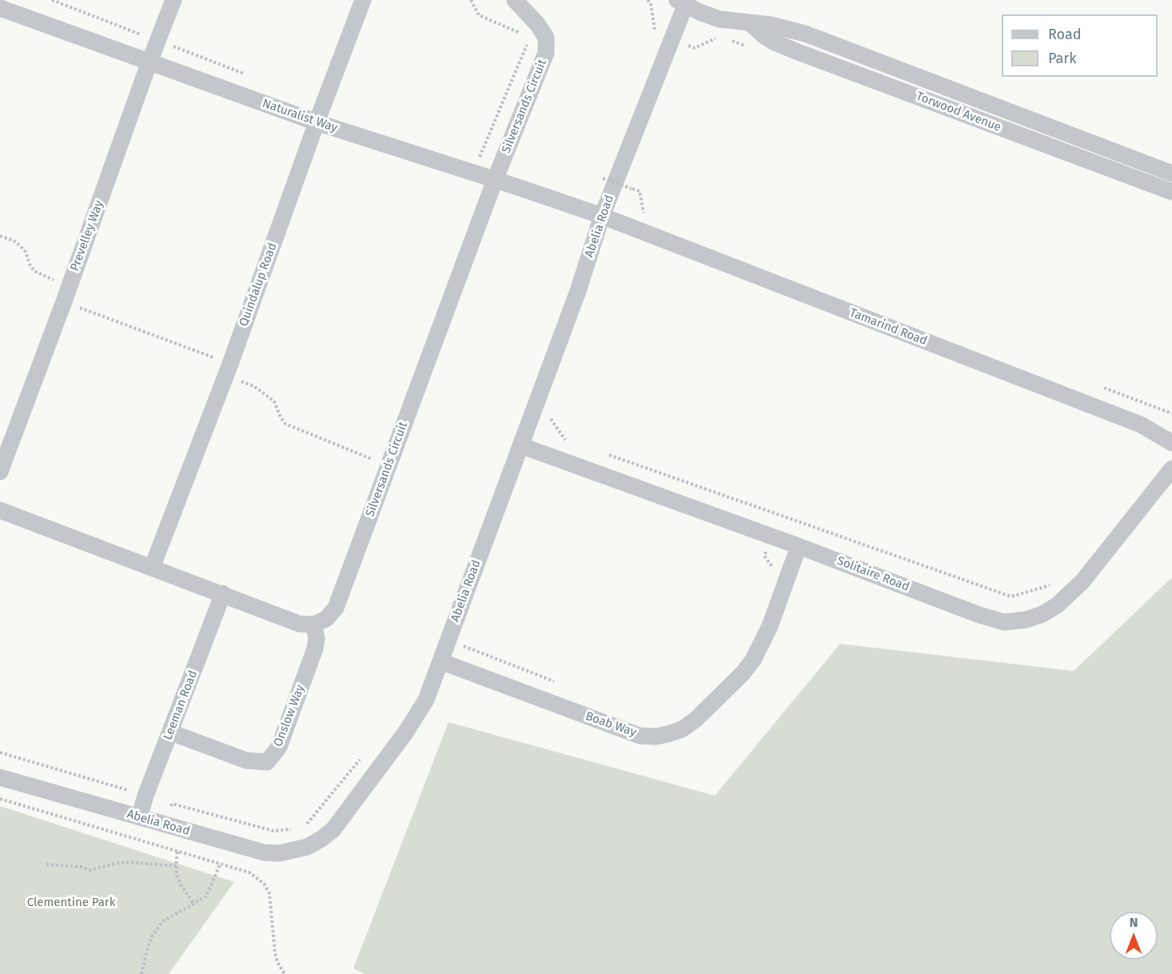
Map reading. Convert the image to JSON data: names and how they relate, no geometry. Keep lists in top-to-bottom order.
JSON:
{
  "streets": {
    "street": [
      "Silversands Circuit",
      "Torwood Avenue",
      "Naturalist Way",
      "Abelia Road",
      "Prevelley Way",
      "Quindalup Road",
      "Tamarind Road",
      "Solitaire Road",
      "Leeman Road",
      "Onslow Way",
      "Boab Way"
    ]
  },
  "crossings": [
    ["Silversands Circuit", "Naturalist Way"],
    ["Silversands Circuit", "Onslow Way"],
    ["Torwood Avenue", "Abelia Road"],
    ["Naturalist Way", "Abelia Road"],
    ["Naturalist Way", "Prevelley Way"],
    ["Naturalist Way", "Quindalup Road"],
    ["Naturalist Way", "Tamarind Road"],
    ["Abelia Road", "Tamarind Road"],
    ["Abelia Road", "Solitaire Road"],
    ["Abelia Road", "Leeman Road"],
    ["Abelia Road", "Boab Way"],
    ["Solitaire Road", "Boab Way"],
    ["Leeman Road", "Onslow Way"]
  ],
  "parks": ["Clementine Park"],
  "legend": ["Road", "Park"],
  "north": "top"
}
